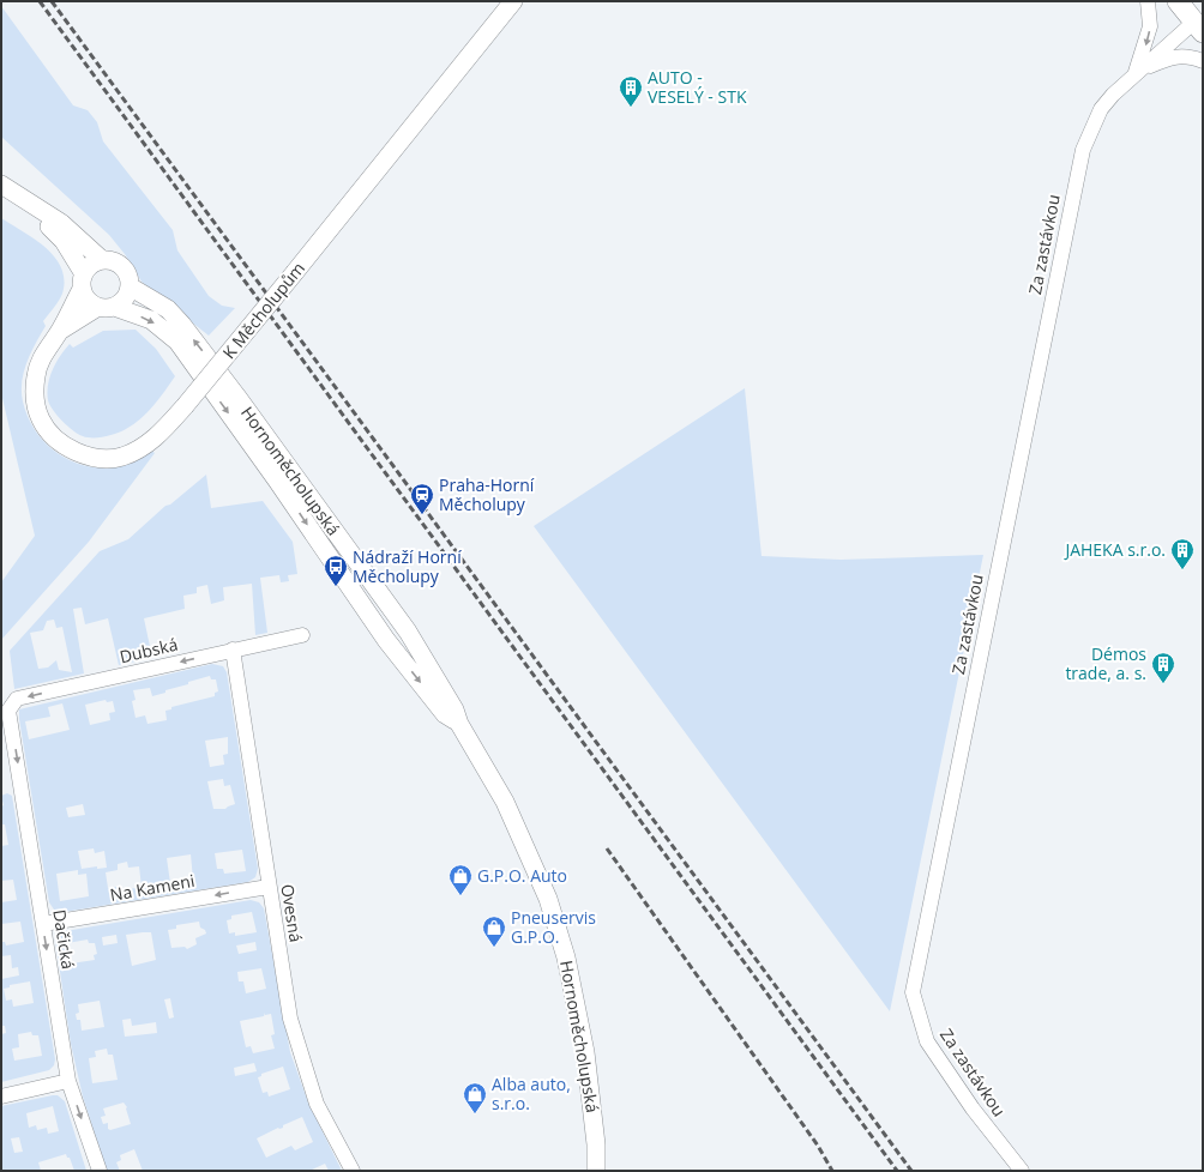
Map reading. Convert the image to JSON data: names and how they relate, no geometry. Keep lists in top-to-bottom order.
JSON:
{
  "streets": {
    "street": [
      "Za zastávkou",
      "K Měcholupům",
      "Hornoměcholupská",
      "Dubská",
      "Na Kameni",
      "Ovesná",
      "Dačická"
    ]
  },
  "crossings": [
    ["K Měcholupům", "Hornoměcholupská"],
    ["Dubská", "Ovesná"],
    ["Dubská", "Dačická"],
    ["Na Kameni", "Ovesná"],
    ["Na Kameni", "Dačická"]
  ],
  "one_way": ["Dubská", "Na Kameni", "Dačická"],
  "places": {
    "building": ["AUTO - VESELÝ - STK", "JAHEKA s.r.o.", "Démos trade, a. s."],
    "station": ["Praha-Horní Měcholupy"],
    "bus stop": ["Nádraží Horní Měcholupy"],
    "shop": ["G.P.O. Auto", "Pneuservis G.P.O.", "Alba auto, s.r.o."]
  }
}
